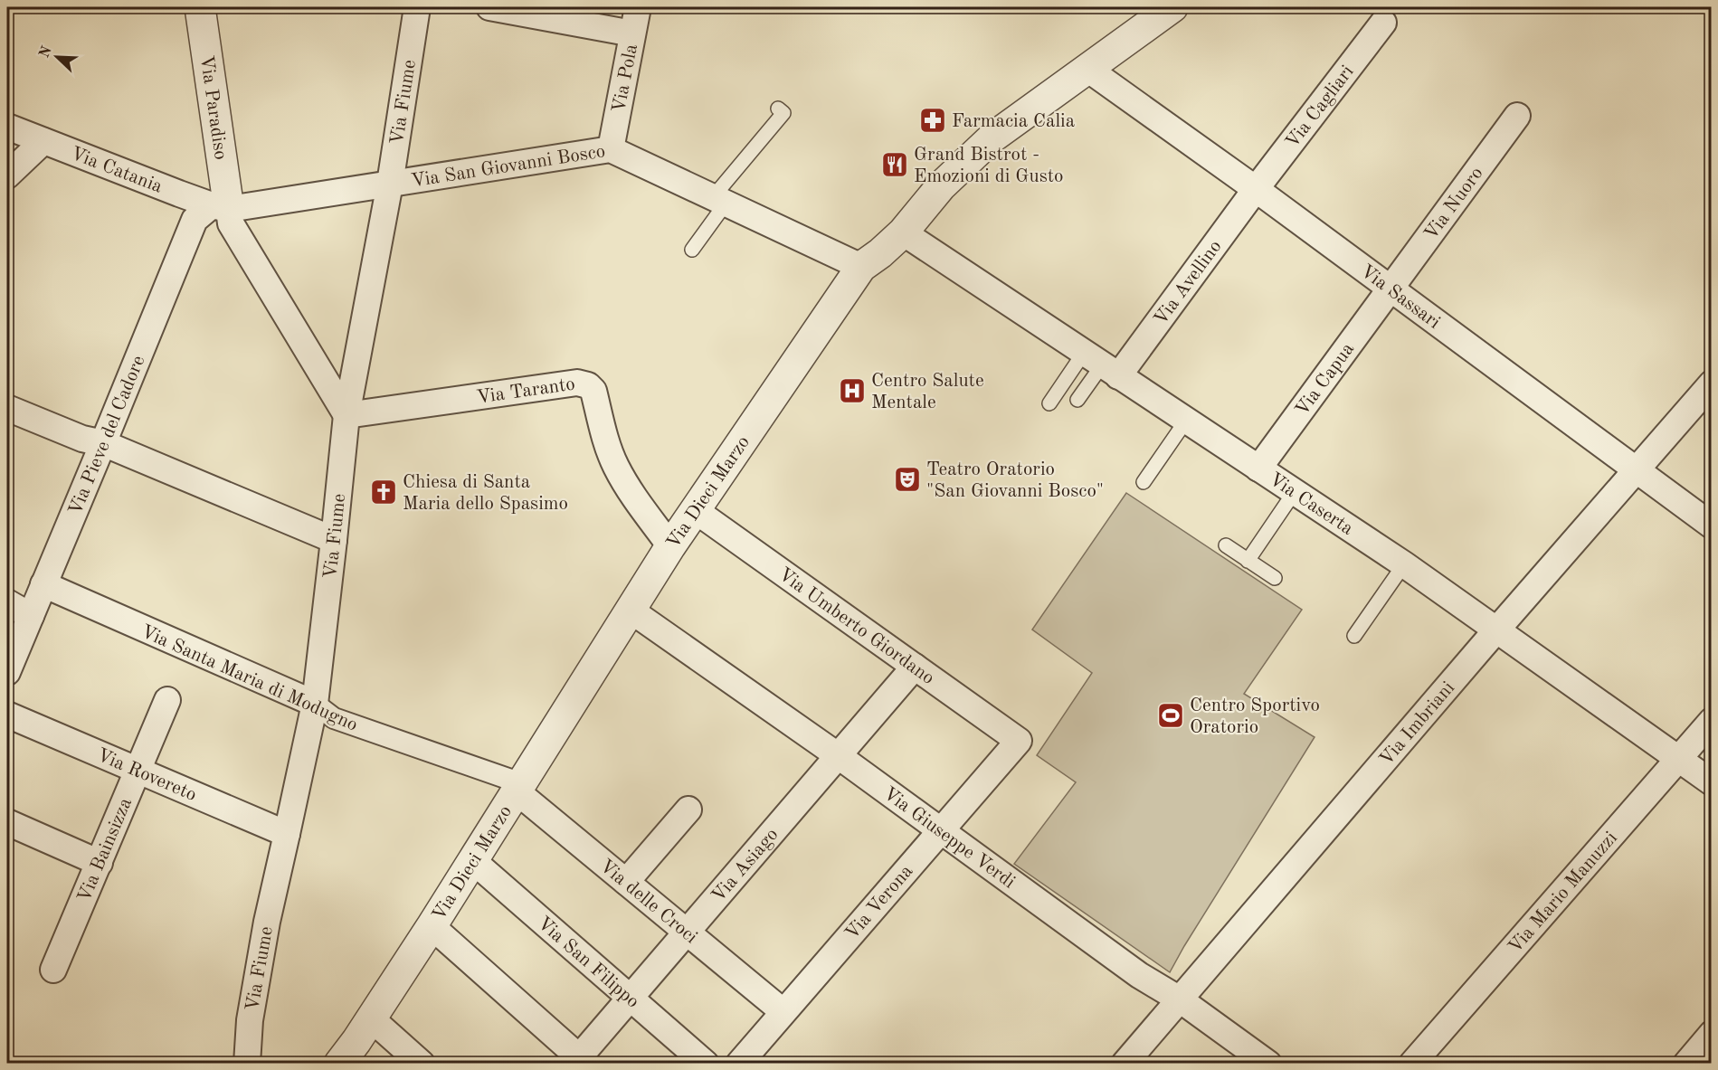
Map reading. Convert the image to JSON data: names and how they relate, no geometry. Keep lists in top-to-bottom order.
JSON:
{
  "streets": {
    "street": [
      "Via Pola",
      "Via Fiume",
      "Via Cagliari",
      "Via Paradiso",
      "Via San Giovanni Bosco",
      "Via Catania",
      "Via Nuoro",
      "Via Avellino",
      "Via Sassari",
      "Via Capua",
      "Via Taranto",
      "Via Pieve del Cadore",
      "Via Dieci Marzo",
      "Via Caserta",
      "Via Umberto Giordano",
      "Via Santa Maria di Modugno",
      "Via Imbriani",
      "Via Rovereto",
      "Via Giuseppe Verdi",
      "Via Bainsizza",
      "Via Asiago",
      "Via Mario Manuzzi",
      "Via delle Croci",
      "Via Verona",
      "Via San Filippo"
    ]
  },
  "crossings": [
    ["Via Pola", "Via San Giovanni Bosco"],
    ["Via Fiume", "Via San Giovanni Bosco"],
    ["Via Fiume", "Via Taranto"],
    ["Via Fiume", "Via Santa Maria di Modugno"],
    ["Via Fiume", "Via Rovereto"],
    ["Via Cagliari", "Via Avellino"],
    ["Via Cagliari", "Via Sassari"],
    ["Via Paradiso", "Via San Giovanni Bosco"],
    ["Via Paradiso", "Via Catania"],
    ["Via Paradiso", "Via Pieve del Cadore"],
    ["Via San Giovanni Bosco", "Via Catania"],
    ["Via San Giovanni Bosco", "Via Pieve del Cadore"],
    ["Via San Giovanni Bosco", "Via Dieci Marzo"],
    ["Via Catania", "Via Pieve del Cadore"],
    ["Via Nuoro", "Via Sassari"],
    ["Via Nuoro", "Via Capua"],
    ["Via Avellino", "Via Sassari"],
    ["Via Avellino", "Via Caserta"],
    ["Via Sassari", "Via Capua"],
    ["Via Sassari", "Via Dieci Marzo"],
    ["Via Sassari", "Via Imbriani"],
    ["Via Capua", "Via Caserta"],
    ["Via Taranto", "Via Dieci Marzo"],
    ["Via Pieve del Cadore", "Via Santa Maria di Modugno"],
    ["Via Dieci Marzo", "Via Caserta"],
    ["Via Dieci Marzo", "Via Umberto Giordano"],
    ["Via Dieci Marzo", "Via Santa Maria di Modugno"],
    ["Via Dieci Marzo", "Via Giuseppe Verdi"],
    ["Via Dieci Marzo", "Via delle Croci"],
    ["Via Dieci Marzo", "Via San Filippo"],
    ["Via Caserta", "Via Imbriani"],
    ["Via Caserta", "Via Mario Manuzzi"],
    ["Via Umberto Giordano", "Via Asiago"],
    ["Via Umberto Giordano", "Via Verona"],
    ["Via Santa Maria di Modugno", "Via delle Croci"],
    ["Via Imbriani", "Via Giuseppe Verdi"],
    ["Via Rovereto", "Via Bainsizza"],
    ["Via Giuseppe Verdi", "Via Asiago"],
    ["Via Giuseppe Verdi", "Via Verona"],
    ["Via Asiago", "Via delle Croci"],
    ["Via Asiago", "Via San Filippo"],
    ["Via delle Croci", "Via Verona"]
  ],
  "places": {
    "pharmacy": ["Farmacia Calia"],
    "restaurant": ["Grand Bistrot - Emozioni di Gusto"],
    "hospital": ["Centro Salute Mentale"],
    "theatre": ["Teatro Oratorio \"San Giovanni Bosco\""],
    "church": ["Chiesa di Santa Maria dello Spasimo"],
    "sports": ["Centro Sportivo Oratorio"]
  },
  "north": "top left"
}
